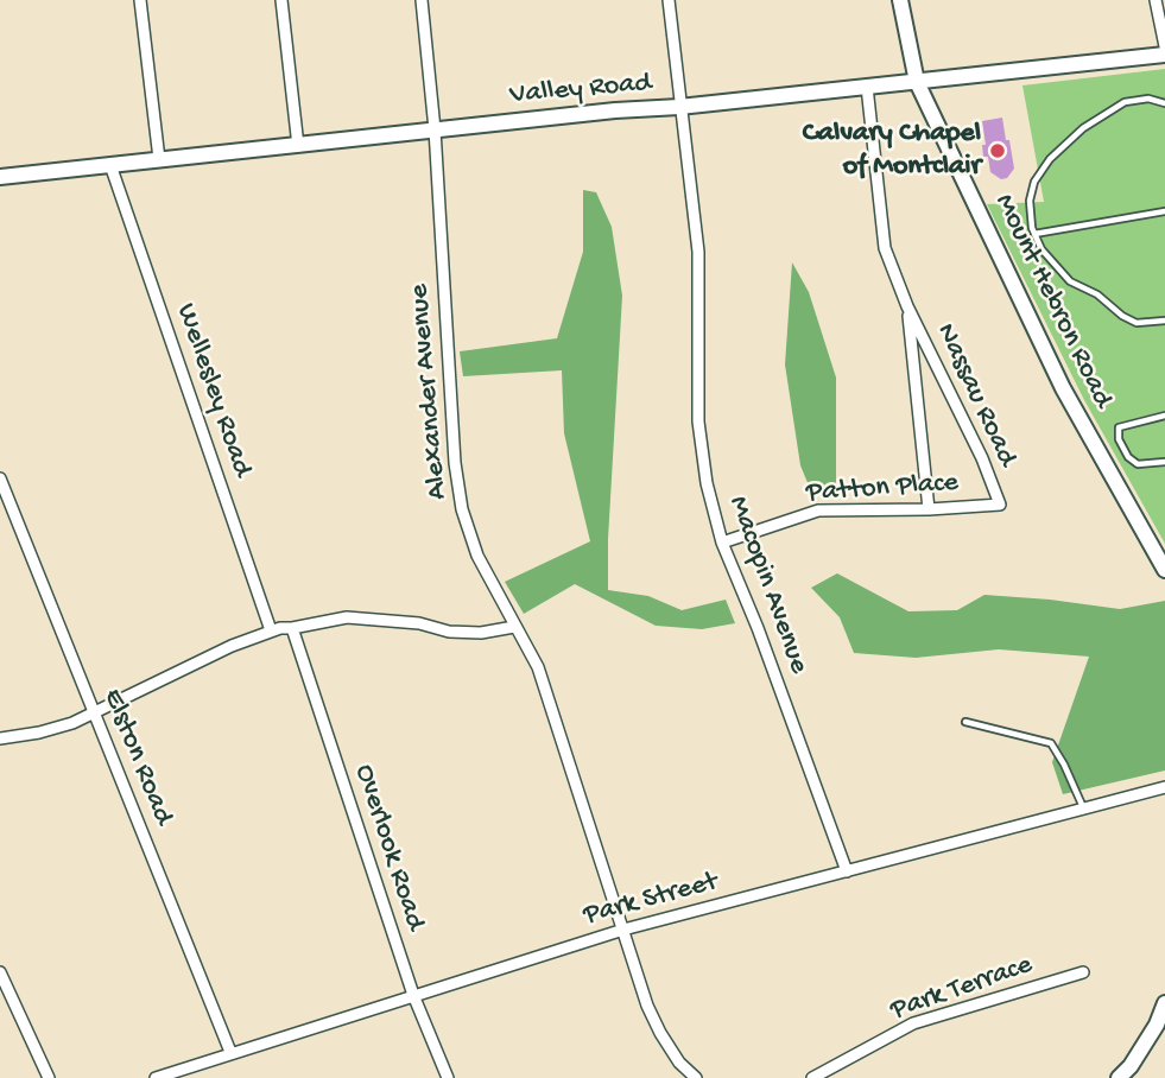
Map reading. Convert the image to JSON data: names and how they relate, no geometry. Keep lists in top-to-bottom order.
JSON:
{
  "streets": {
    "main road": ["Valley Road", "Mount Hebron Road"],
    "street": [
      "Wellesley Road",
      "Alexander Avenue",
      "Nassau Road",
      "Patton Place",
      "Macopin Avenue",
      "Elston Road",
      "Overlook Road",
      "Park Street",
      "Park Terrace"
    ]
  },
  "crossings": [
    ["Valley Road", "Mount Hebron Road"],
    ["Valley Road", "Wellesley Road"],
    ["Valley Road", "Alexander Avenue"],
    ["Valley Road", "Nassau Road"],
    ["Valley Road", "Macopin Avenue"],
    ["Alexander Avenue", "Park Street"],
    ["Nassau Road", "Patton Place"],
    ["Patton Place", "Macopin Avenue"],
    ["Macopin Avenue", "Park Street"],
    ["Elston Road", "Park Street"],
    ["Overlook Road", "Park Street"]
  ],
  "places": ["Calvary Chapel of Montclair"]
}
